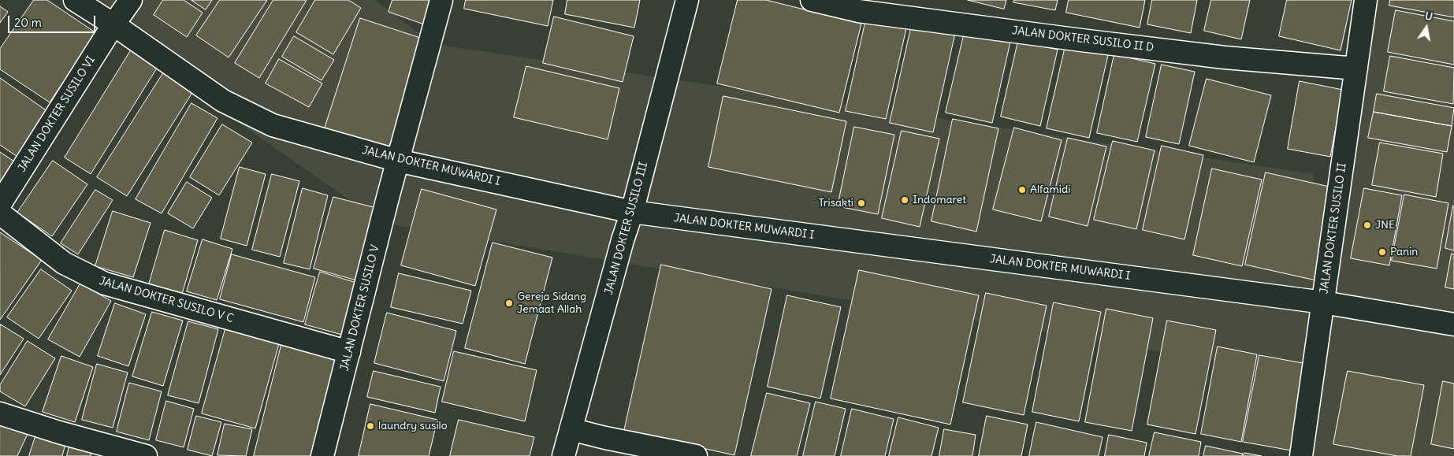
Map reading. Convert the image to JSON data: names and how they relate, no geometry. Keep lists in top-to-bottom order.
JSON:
{
  "streets": {
    "street": [
      "JALAN DOKTER SUSILO II D",
      "JALAN DOKTER SUSILO VI",
      "JALAN DOKTER MUWARDI I",
      "JALAN DOKTER SUSILO III",
      "JALAN DOKTER SUSILO II",
      "JALAN DOKTER SUSILO V C",
      "JALAN DOKTER SUSILO V"
    ]
  },
  "crossings": [
    ["JALAN DOKTER SUSILO II D", "JALAN DOKTER SUSILO II"],
    ["JALAN DOKTER SUSILO VI", "JALAN DOKTER MUWARDI I"],
    ["JALAN DOKTER MUWARDI I", "JALAN DOKTER SUSILO III"],
    ["JALAN DOKTER MUWARDI I", "JALAN DOKTER SUSILO II"],
    ["JALAN DOKTER MUWARDI I", "JALAN DOKTER SUSILO V"],
    ["JALAN DOKTER SUSILO V C", "JALAN DOKTER SUSILO V"]
  ],
  "places": [
    "Alfamidi",
    "Indomaret",
    "Trisakti",
    "JNE",
    "Panin",
    "Gereja Sidang Jemaat Allah",
    "laundry susilo"
  ],
  "scale_bar": "20 m",
  "north": "top"
}
